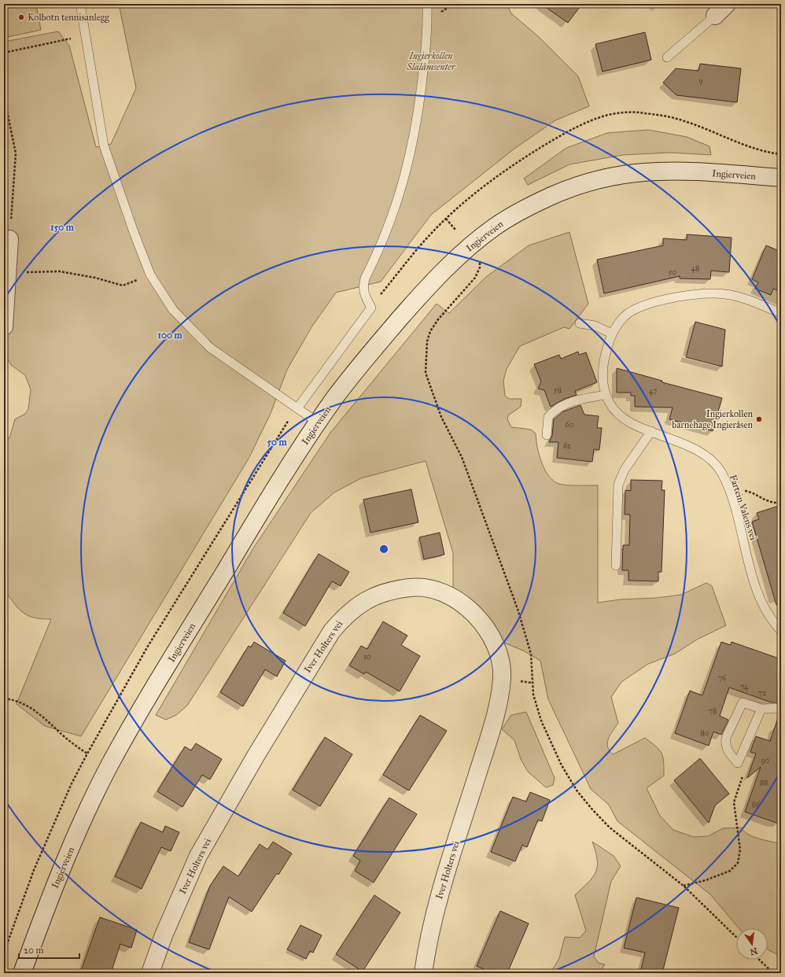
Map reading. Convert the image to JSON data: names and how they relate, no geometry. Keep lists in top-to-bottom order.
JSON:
{
  "streets": {
    "main road": ["Ingierveien", "Iver Holters vei"],
    "lane": ["Fartein Valens vei"]
  },
  "parks": ["Ingierkollen Slalåmsenter"],
  "places": ["Kolbotn tennisanlegg", "Ingierkollen barnehage Ingieråsen"],
  "house_numbers": [
    "9",
    "48",
    "50",
    "58",
    "47",
    "60",
    "62",
    "10",
    "76",
    "74",
    "72",
    "78",
    "80",
    "90",
    "88",
    "86"
  ],
  "scale_bar": "20 m",
  "north": "bottom",
  "rings": ["150 m", "100 m", "50 m"]
}
